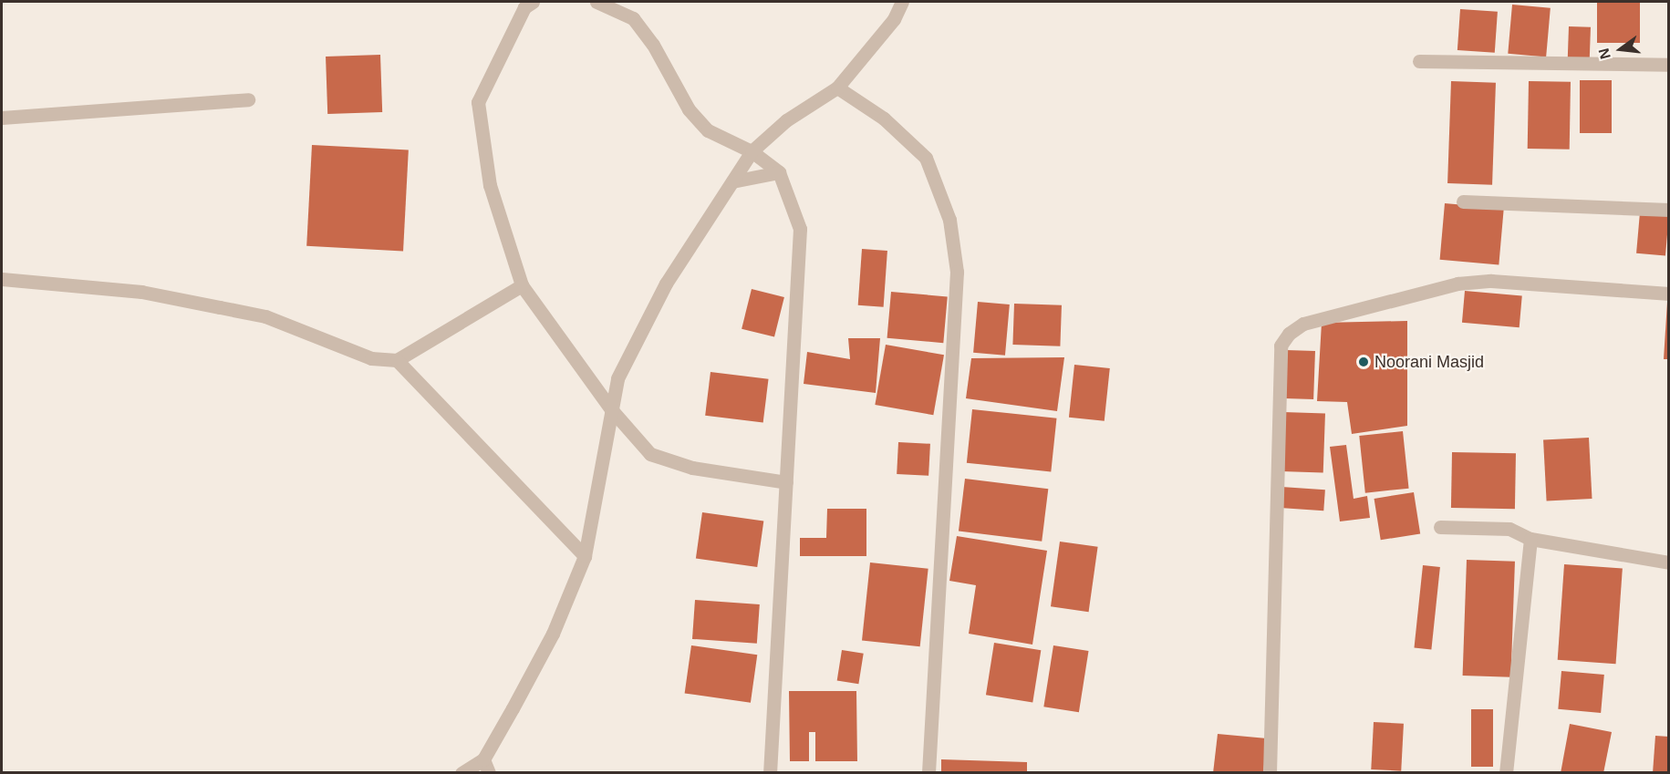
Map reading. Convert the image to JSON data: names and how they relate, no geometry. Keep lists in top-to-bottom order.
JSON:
{
  "places": ["Noorani Masjid"],
  "north": "left"
}
